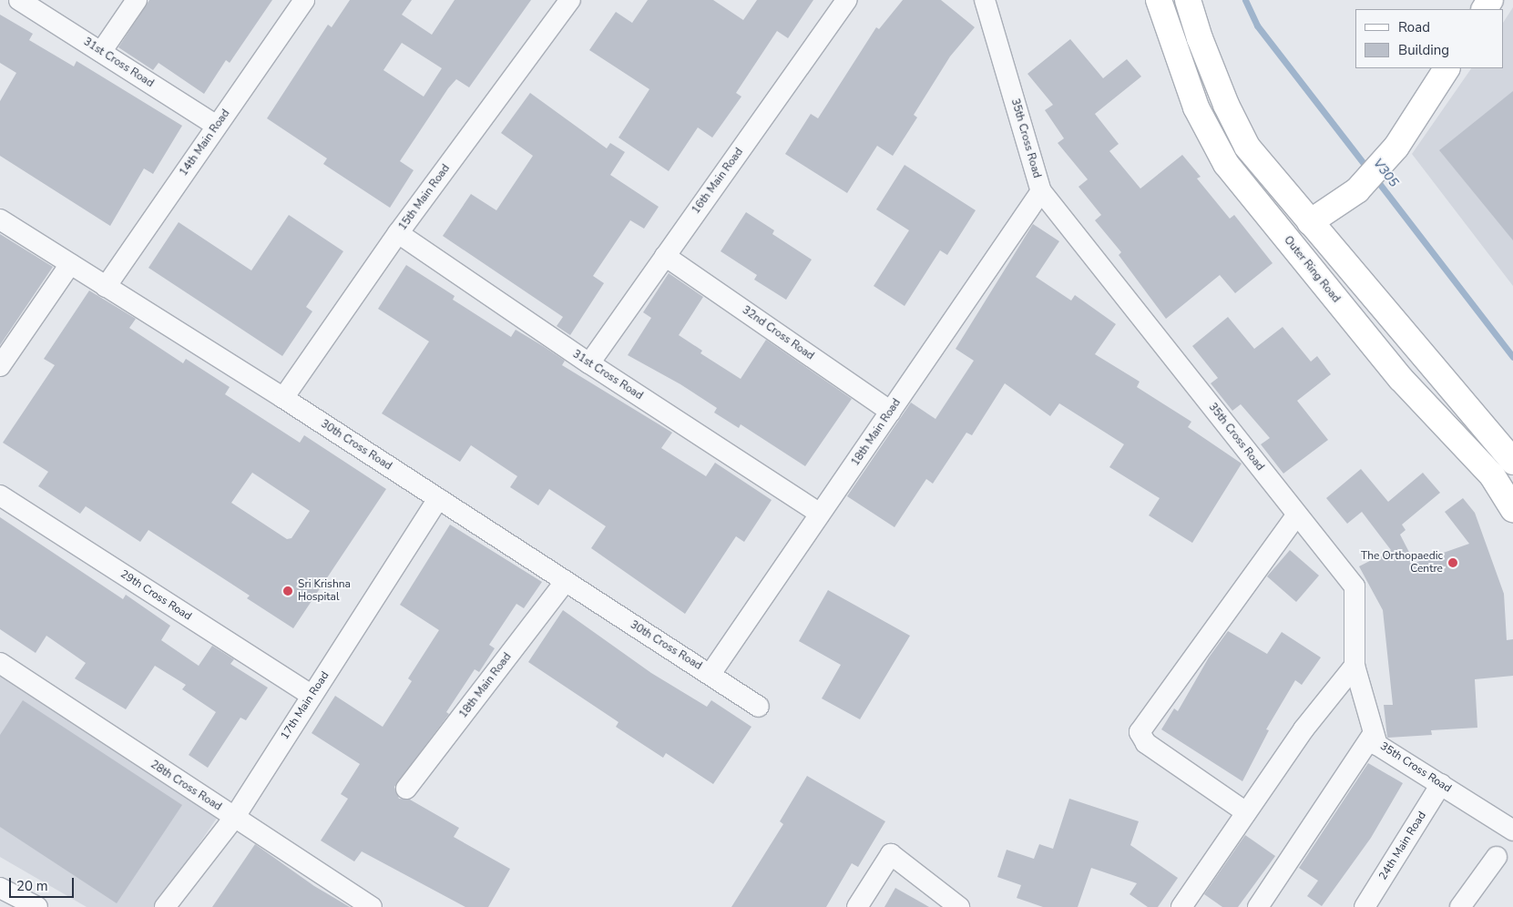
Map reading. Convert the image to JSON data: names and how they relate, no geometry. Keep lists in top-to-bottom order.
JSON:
{
  "streets": {
    "main road": ["Outer Ring Road"],
    "street": [
      "31st Cross Road",
      "35th Cross Road",
      "14th Main Road",
      "16th Main Road",
      "15th Main Road",
      "32nd Cross Road",
      "18th Main Road",
      "30th Cross Road",
      "29th Cross Road",
      "17th Main Road",
      "28th Cross Road",
      "24th Main Road"
    ]
  },
  "crossings": [
    ["31st Cross Road", "14th Main Road"],
    ["31st Cross Road", "16th Main Road"],
    ["31st Cross Road", "15th Main Road"],
    ["31st Cross Road", "18th Main Road"],
    ["35th Cross Road", "18th Main Road"],
    ["35th Cross Road", "24th Main Road"],
    ["14th Main Road", "30th Cross Road"],
    ["16th Main Road", "32nd Cross Road"],
    ["15th Main Road", "30th Cross Road"],
    ["32nd Cross Road", "18th Main Road"],
    ["18th Main Road", "30th Cross Road"],
    ["30th Cross Road", "17th Main Road"],
    ["29th Cross Road", "17th Main Road"],
    ["17th Main Road", "28th Cross Road"]
  ],
  "water": ["V305"],
  "places": ["The Orthopaedic Centre", "Sri Krishna Hospital"],
  "legend": ["Road", "Building"],
  "scale_bar": "20 m"
}
